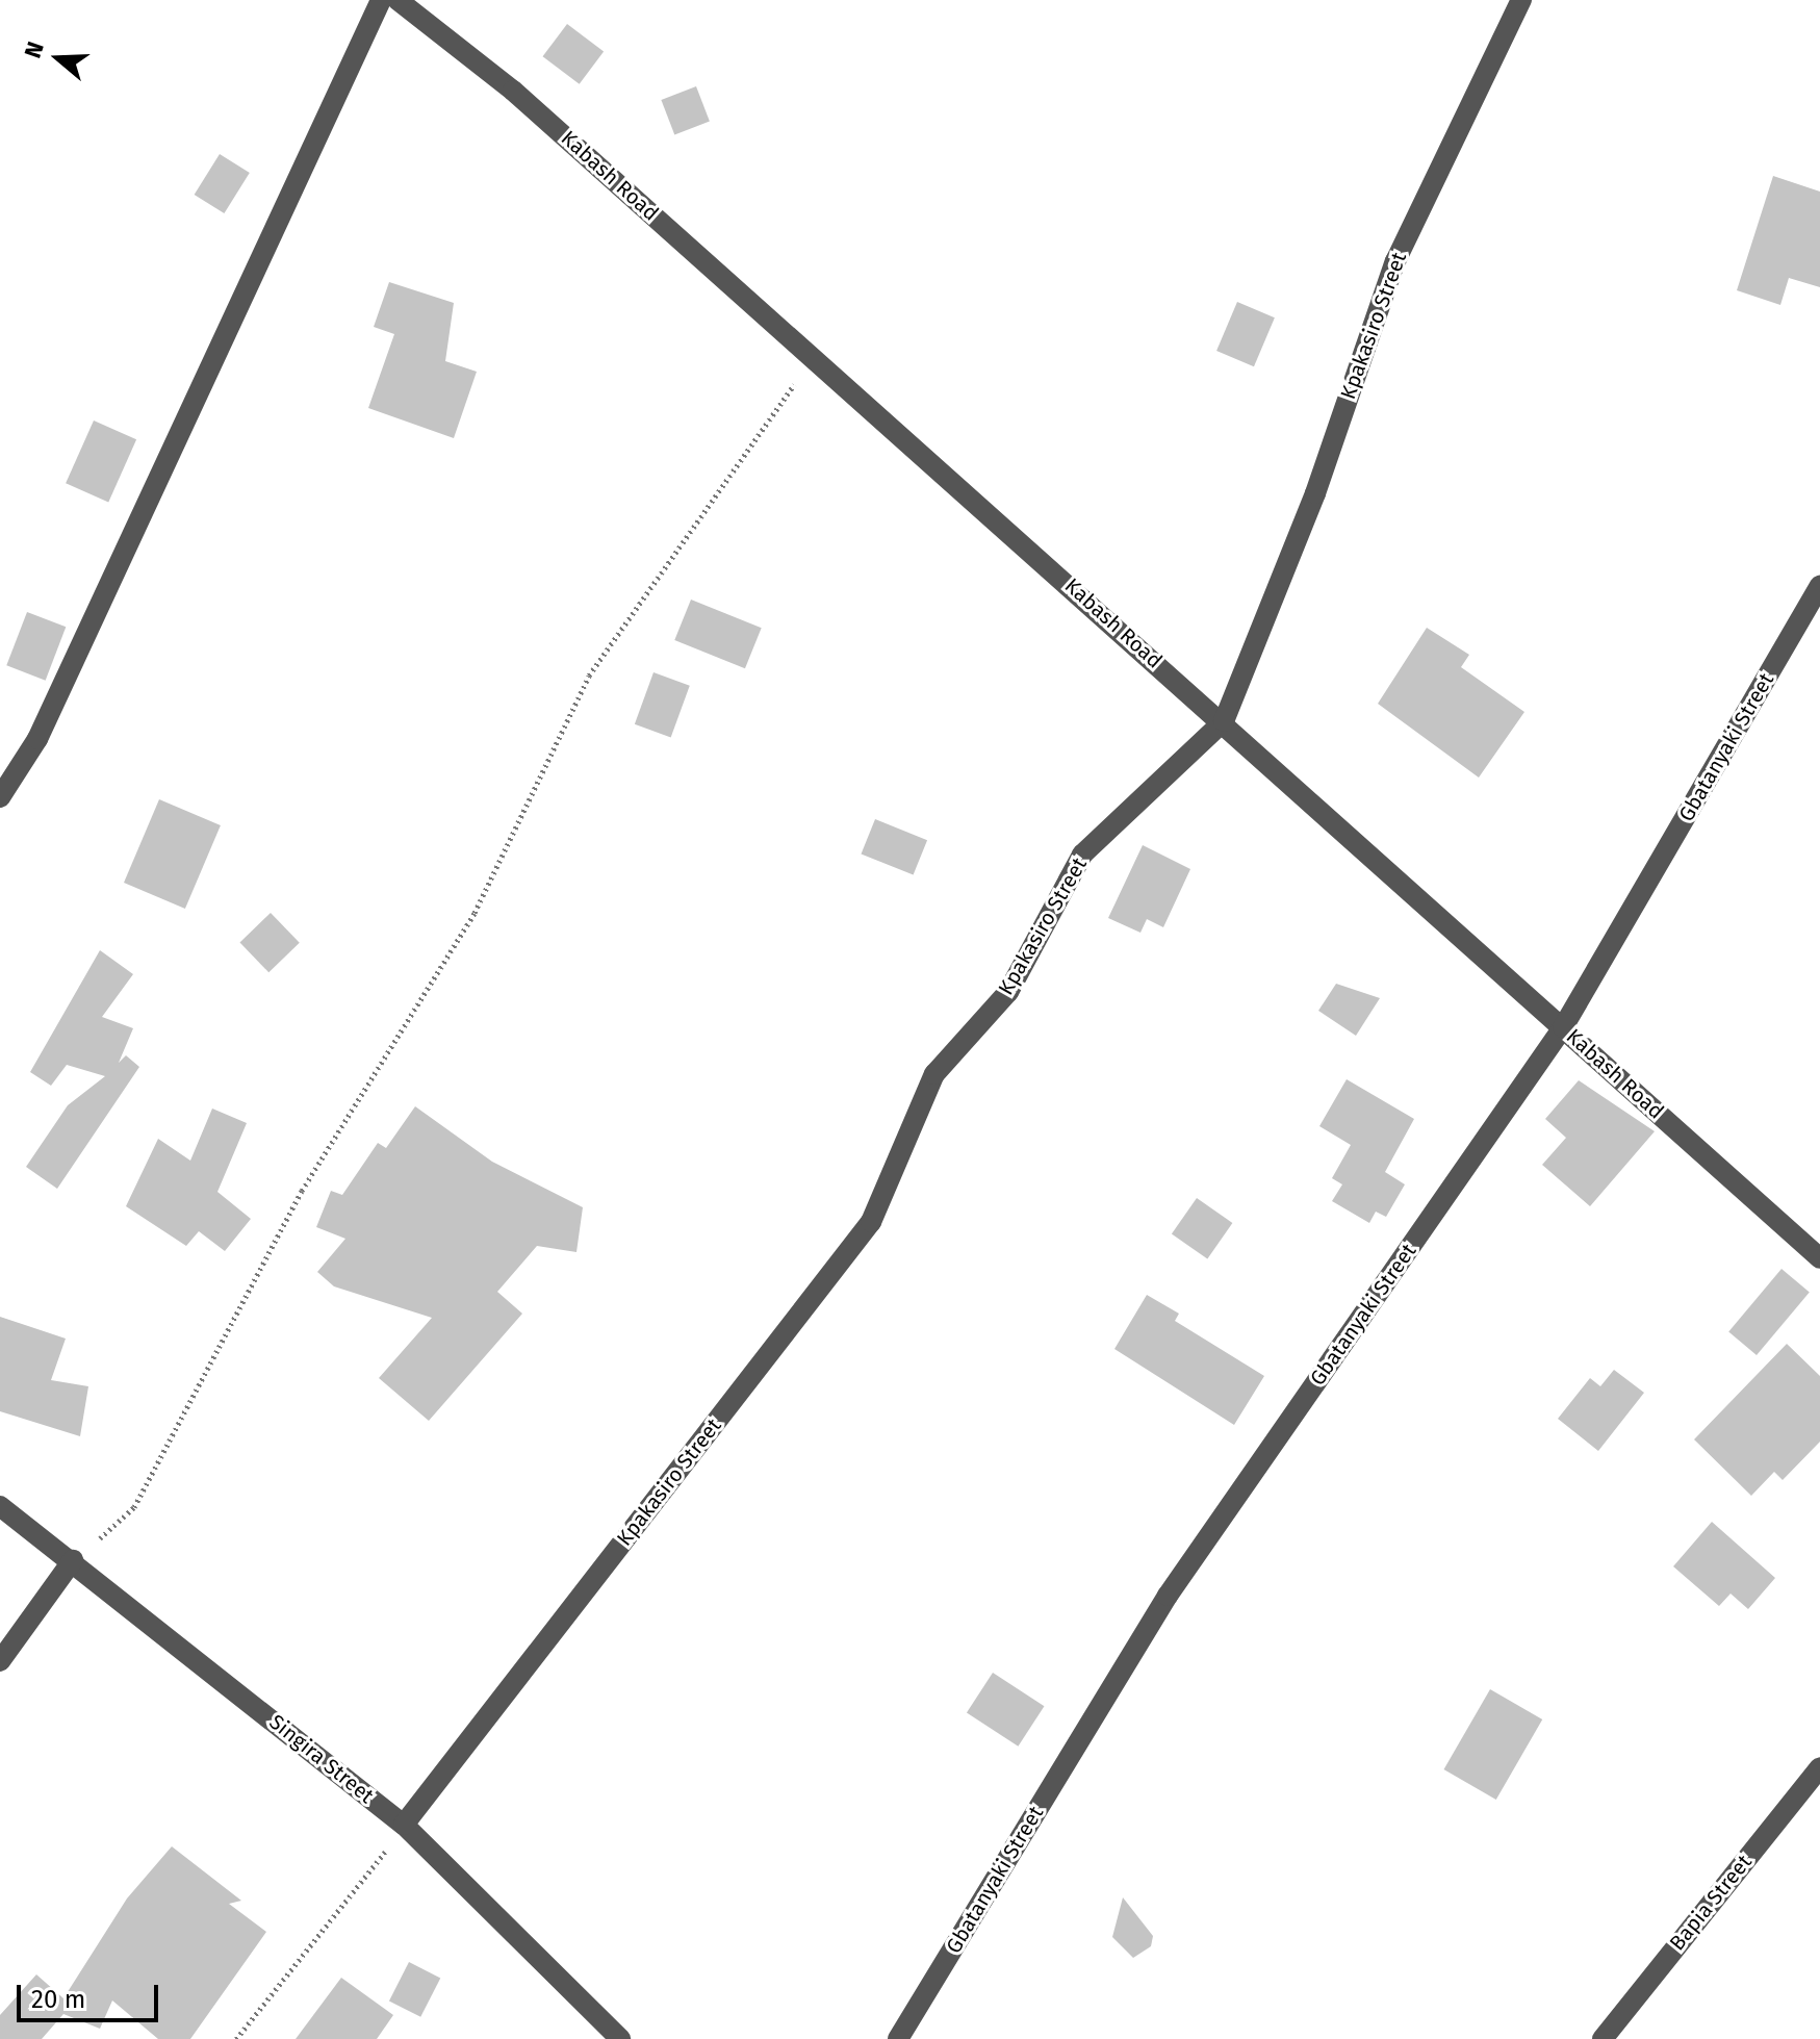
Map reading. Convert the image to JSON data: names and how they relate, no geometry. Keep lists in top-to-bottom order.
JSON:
{
  "streets": {
    "street": [
      "Kabash Road",
      "Kpakasiro Street",
      "Gbatanyaki Street",
      "Singira Street",
      "Bapia Street"
    ]
  },
  "crossings": [
    ["Kabash Road", "Kpakasiro Street"],
    ["Kabash Road", "Gbatanyaki Street"],
    ["Kpakasiro Street", "Singira Street"]
  ],
  "scale_bar": "20 m",
  "north": "left"
}
